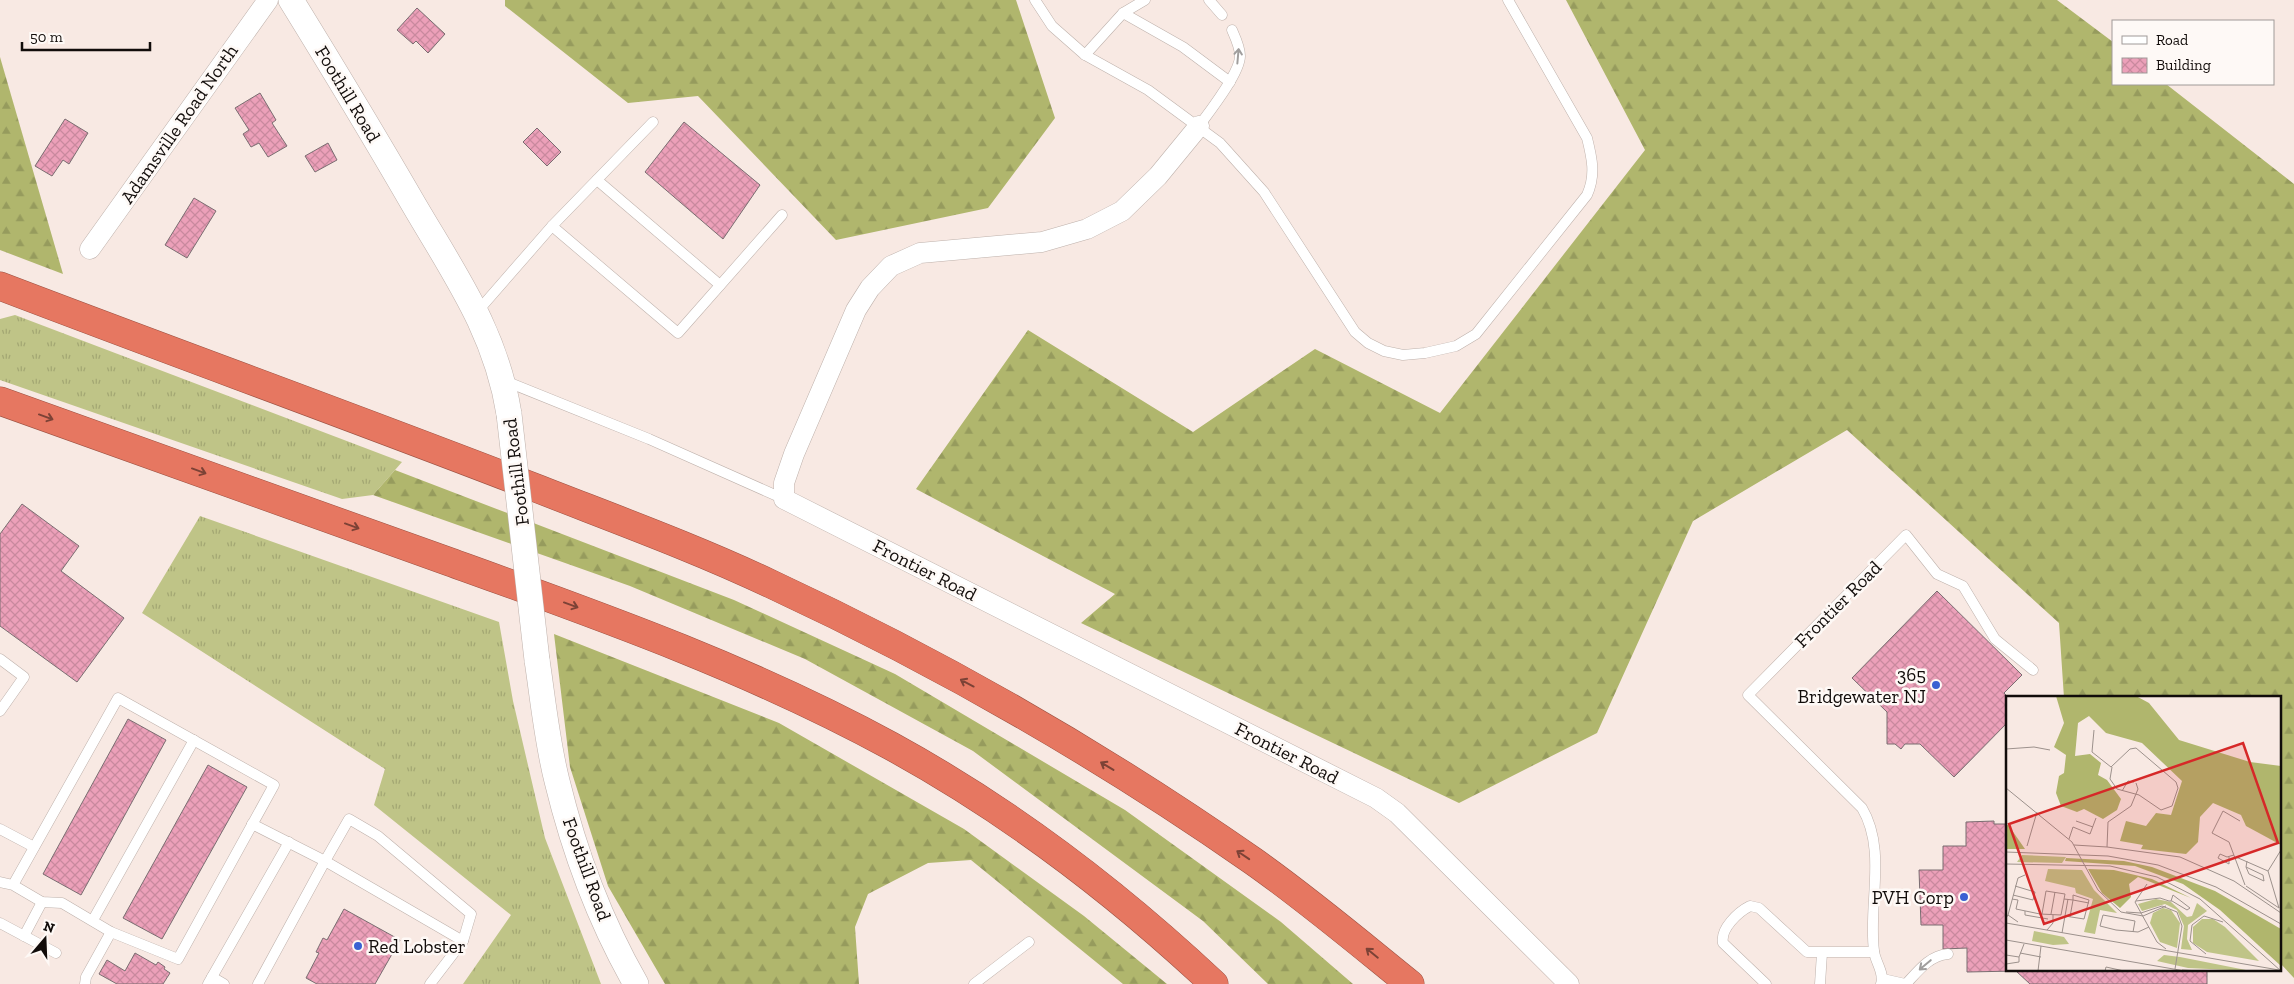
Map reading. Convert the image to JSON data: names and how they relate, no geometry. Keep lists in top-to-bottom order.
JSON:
{
  "streets": {
    "street": ["Foothill Road", "Adamsville Road North", "Frontier Road"]
  },
  "places": ["365 Bridgewater NJ", "PVH Corp", "Red Lobster"],
  "legend": ["Road", "Building"],
  "scale_bar": "50 m",
  "north": "top"
}
